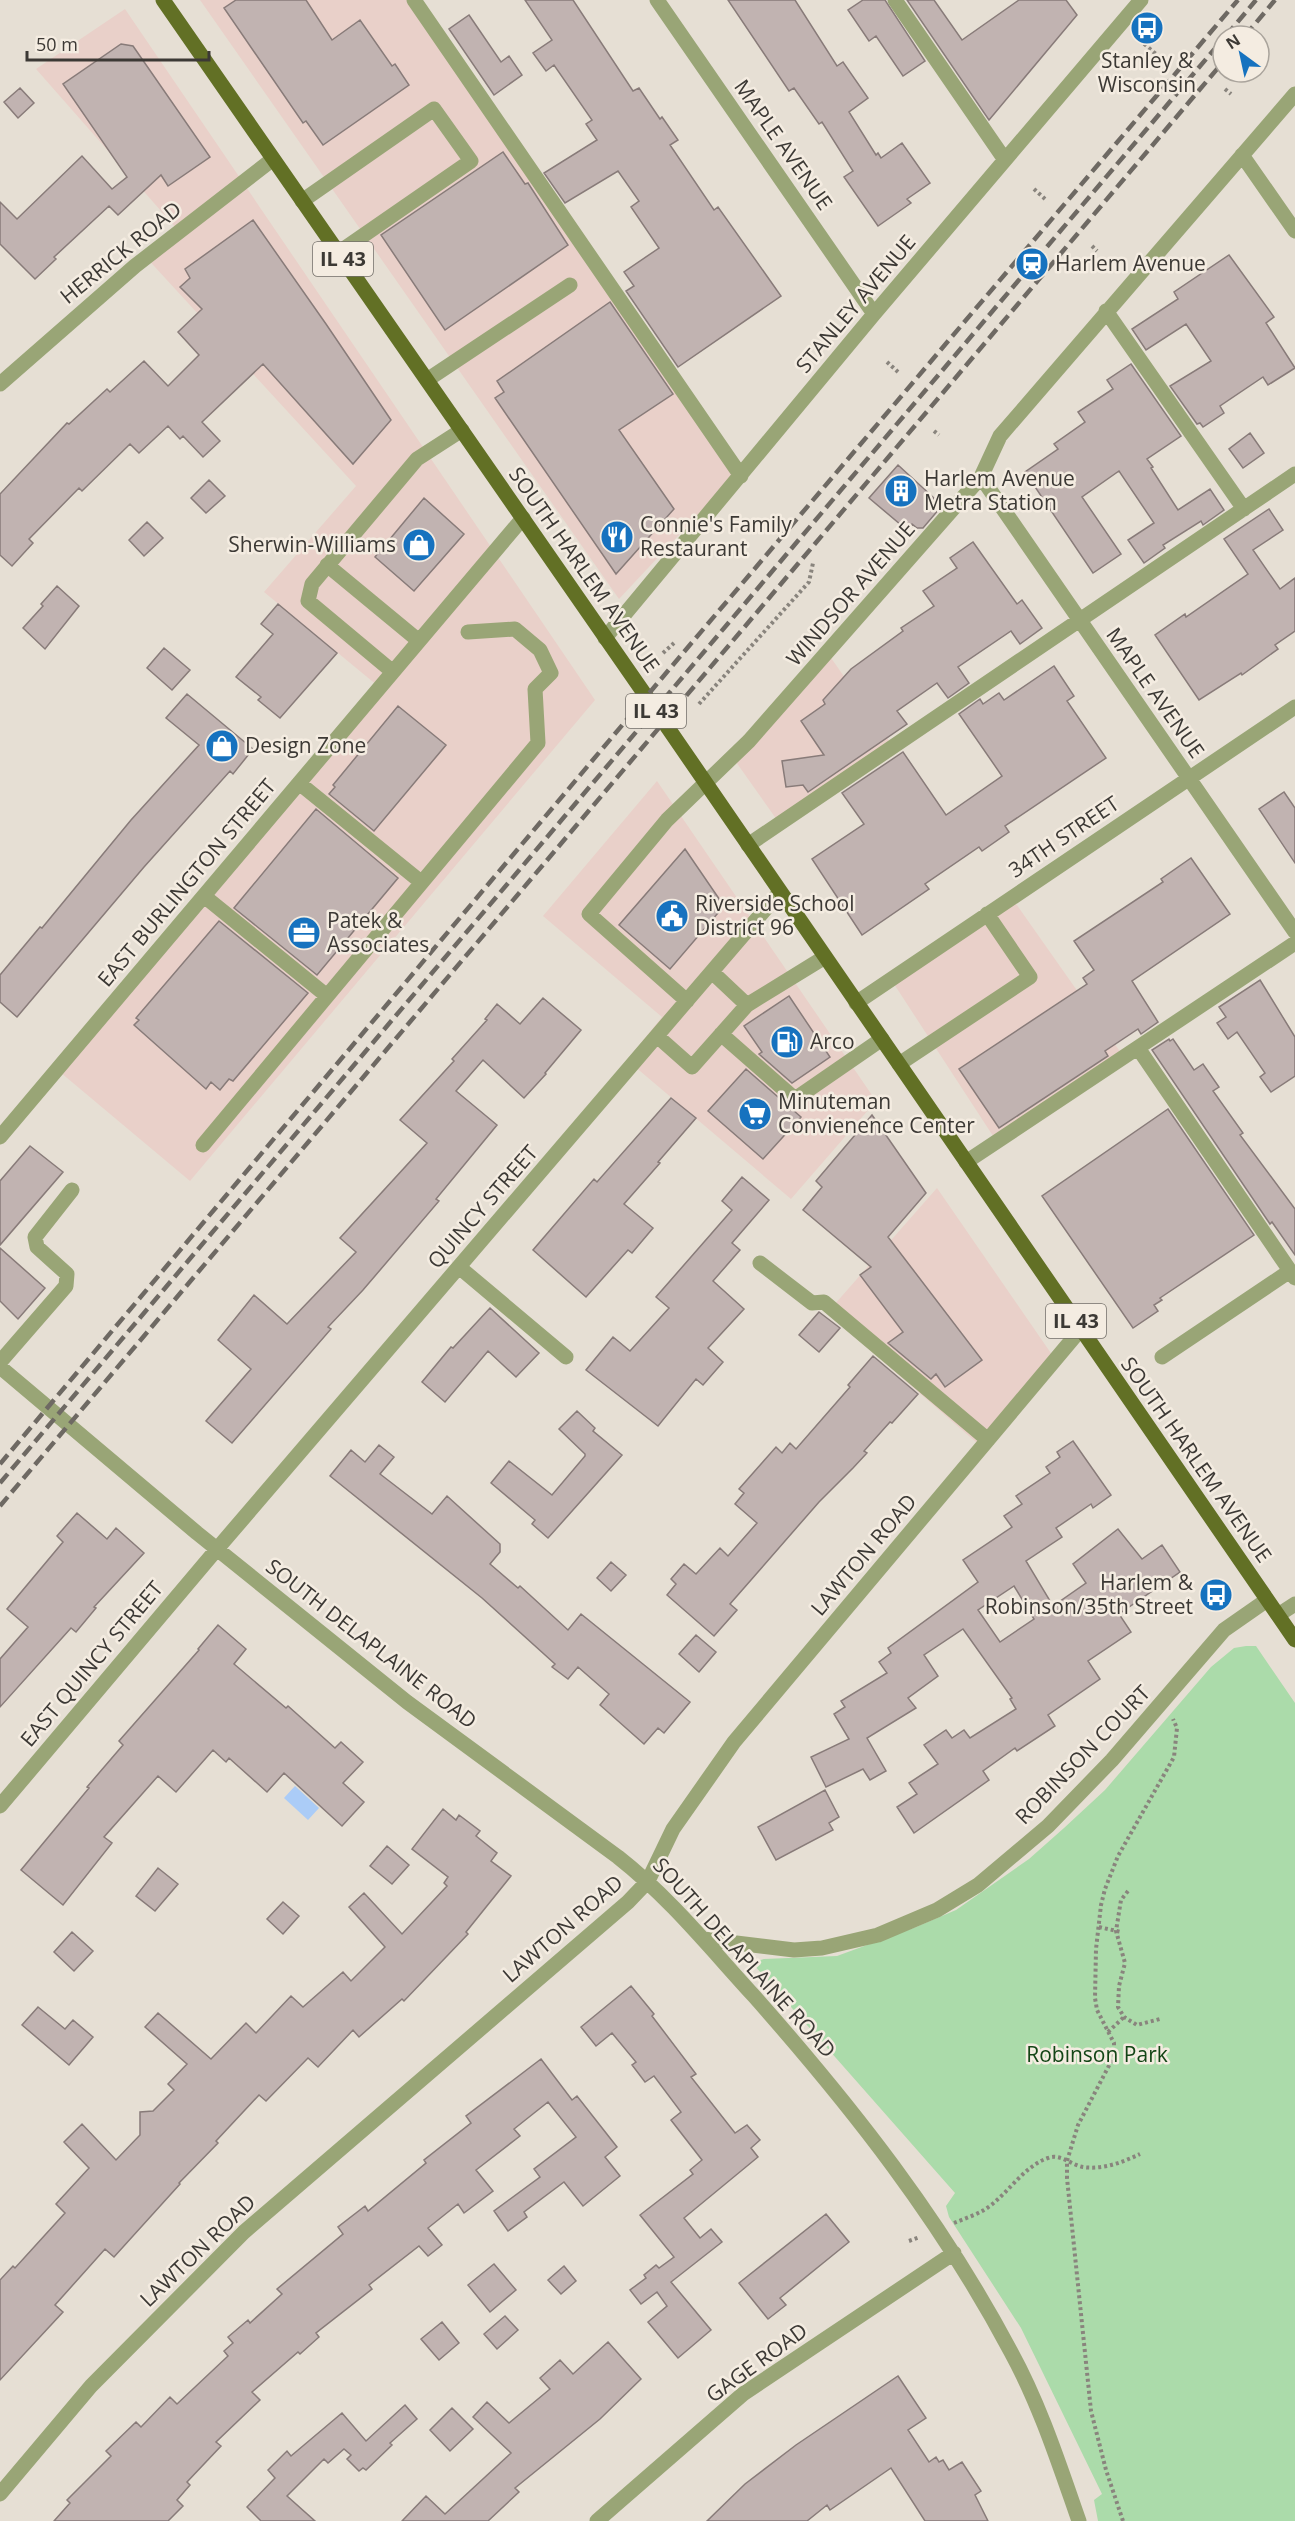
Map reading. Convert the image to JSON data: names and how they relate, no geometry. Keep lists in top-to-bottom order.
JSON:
{
  "streets": {
    "main road": ["IL 43", "SOUTH HARLEM AVENUE"],
    "street": [
      "MAPLE AVENUE",
      "HERRICK ROAD",
      "STANLEY AVENUE",
      "WINDSOR AVENUE",
      "34TH STREET",
      "EAST BURLINGTON STREET",
      "QUINCY STREET",
      "LAWTON ROAD",
      "SOUTH DELAPLAINE ROAD",
      "EAST QUINCY STREET",
      "ROBINSON COURT",
      "GAGE ROAD"
    ]
  },
  "crossings": [
    ["MAPLE AVENUE", "STANLEY AVENUE"],
    ["MAPLE AVENUE", "WINDSOR AVENUE"],
    ["MAPLE AVENUE", "34TH STREET"],
    ["HERRICK ROAD", "SOUTH HARLEM AVENUE"],
    ["STANLEY AVENUE", "SOUTH HARLEM AVENUE"],
    ["SOUTH HARLEM AVENUE", "WINDSOR AVENUE"],
    ["SOUTH HARLEM AVENUE", "34TH STREET"],
    ["SOUTH HARLEM AVENUE", "EAST BURLINGTON STREET"],
    ["SOUTH HARLEM AVENUE", "QUINCY STREET"],
    ["SOUTH HARLEM AVENUE", "LAWTON ROAD"],
    ["SOUTH HARLEM AVENUE", "ROBINSON COURT"],
    ["WINDSOR AVENUE", "QUINCY STREET"],
    ["QUINCY STREET", "SOUTH DELAPLAINE ROAD"],
    ["QUINCY STREET", "EAST QUINCY STREET"],
    ["LAWTON ROAD", "SOUTH DELAPLAINE ROAD"],
    ["SOUTH DELAPLAINE ROAD", "EAST QUINCY STREET"],
    ["SOUTH DELAPLAINE ROAD", "ROBINSON COURT"],
    ["SOUTH DELAPLAINE ROAD", "GAGE ROAD"]
  ],
  "parks": ["Robinson Park"],
  "places": {
    "bus stop": ["Stanley & Wisconsin", "Harlem & Robinson/35th Street"],
    "station": ["Harlem Avenue"],
    "building": ["Harlem Avenue Metra Station"],
    "restaurant": ["Connie's Family Restaurant"],
    "shop": ["Sherwin-Williams", "Design Zone"],
    "public building": ["Riverside School District 96"],
    "office": ["Patek & Associates"],
    "fuel station": ["Arco"],
    "supermarket": ["Minuteman Convienence Center"]
  },
  "scale_bar": "50 m",
  "north": "top left"
}
